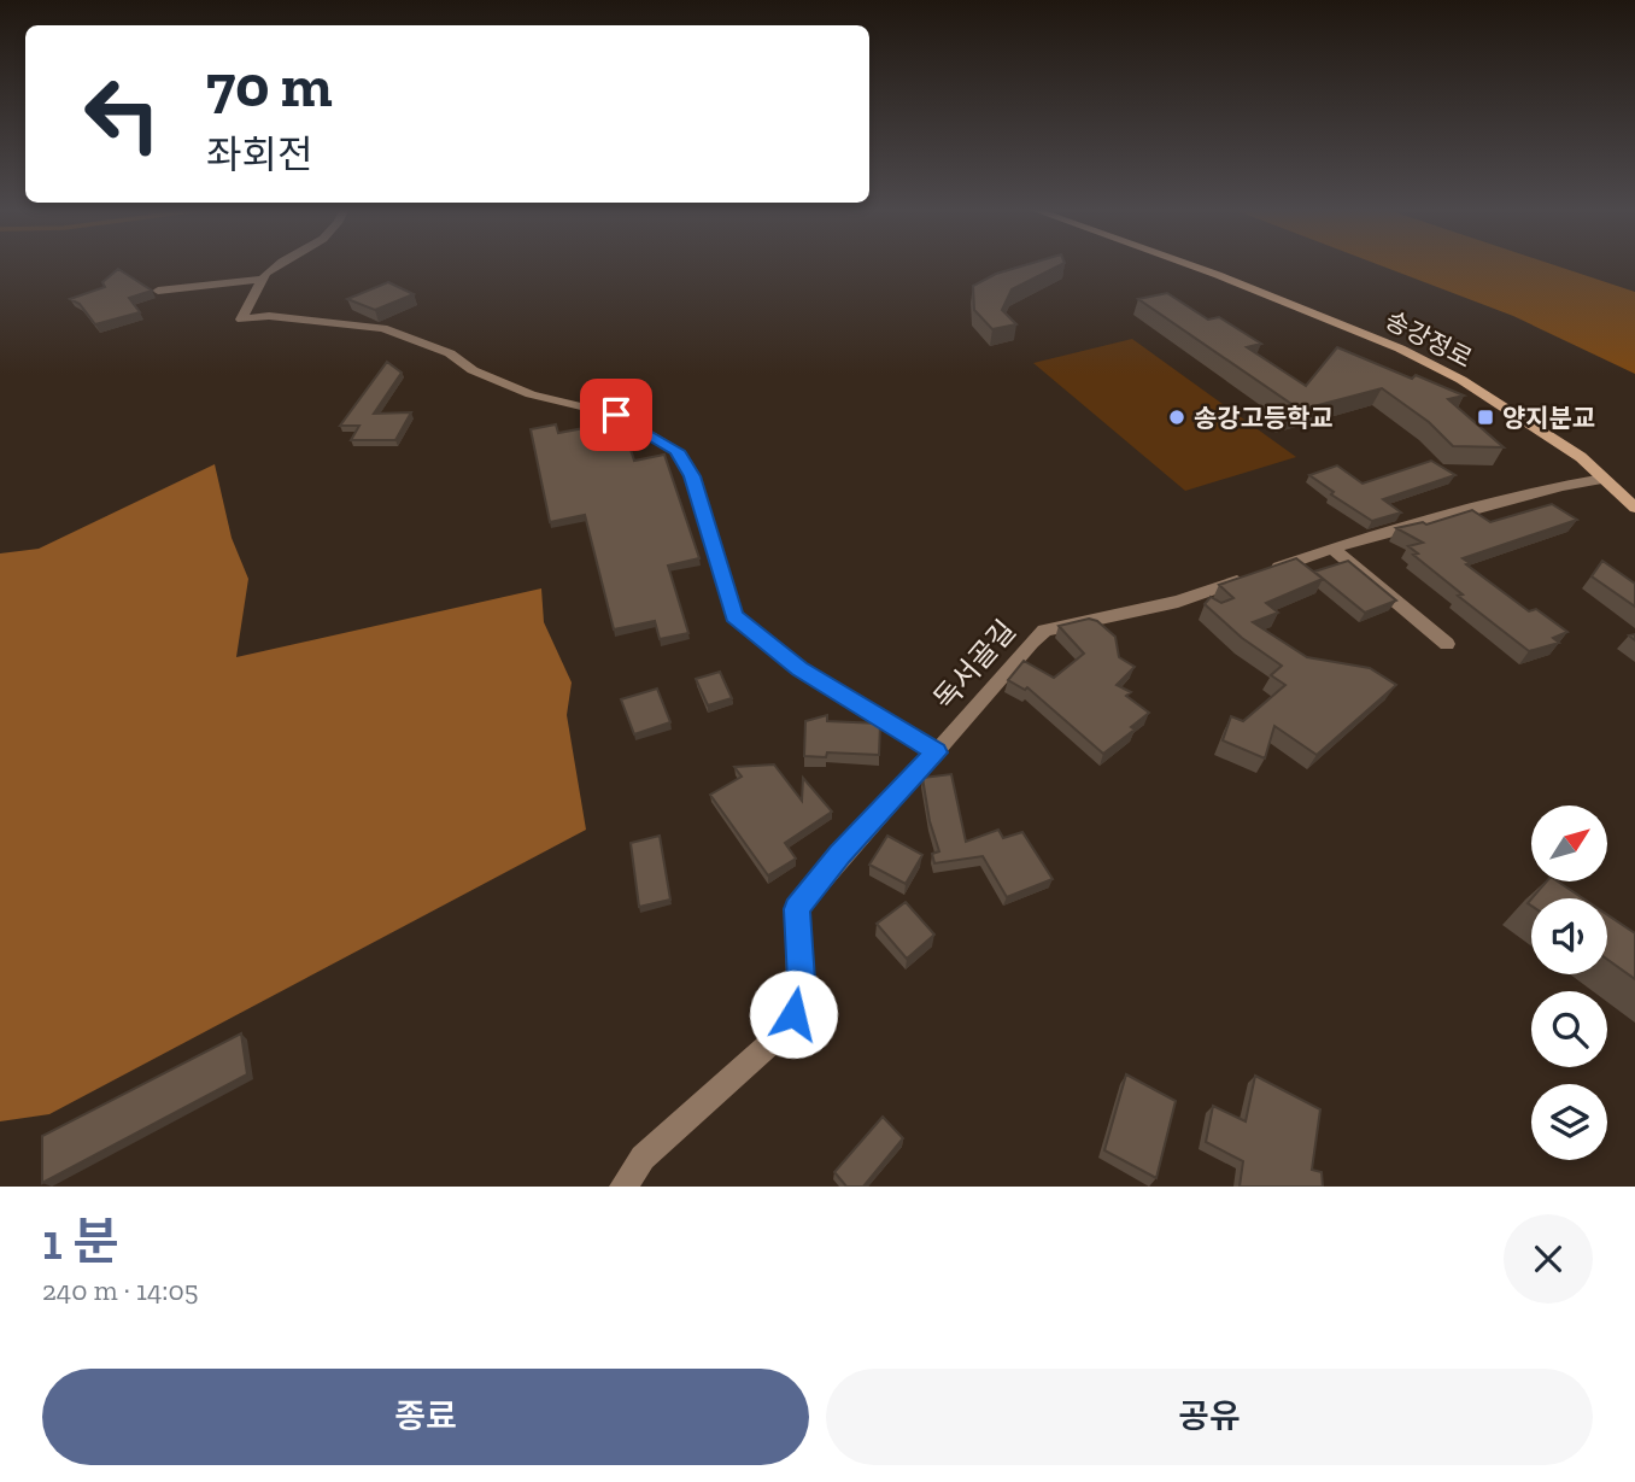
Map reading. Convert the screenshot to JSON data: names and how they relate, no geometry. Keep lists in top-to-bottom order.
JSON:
{
  "streets": {
    "main road": ["송강정로"],
    "street": ["독서골길"]
  },
  "crossings": [
    ["송강정로", "독서골길"]
  ],
  "places": {
    "other": ["송강고등학교"],
    "transit": ["양지분교"]
  },
  "north": "top right",
  "page": {
    "turn": ["70 m", "좌회전"],
    "heading": ["1 분", "240 m · 14:05"],
    "buttons": ["종료", "공유"]
  }
}
